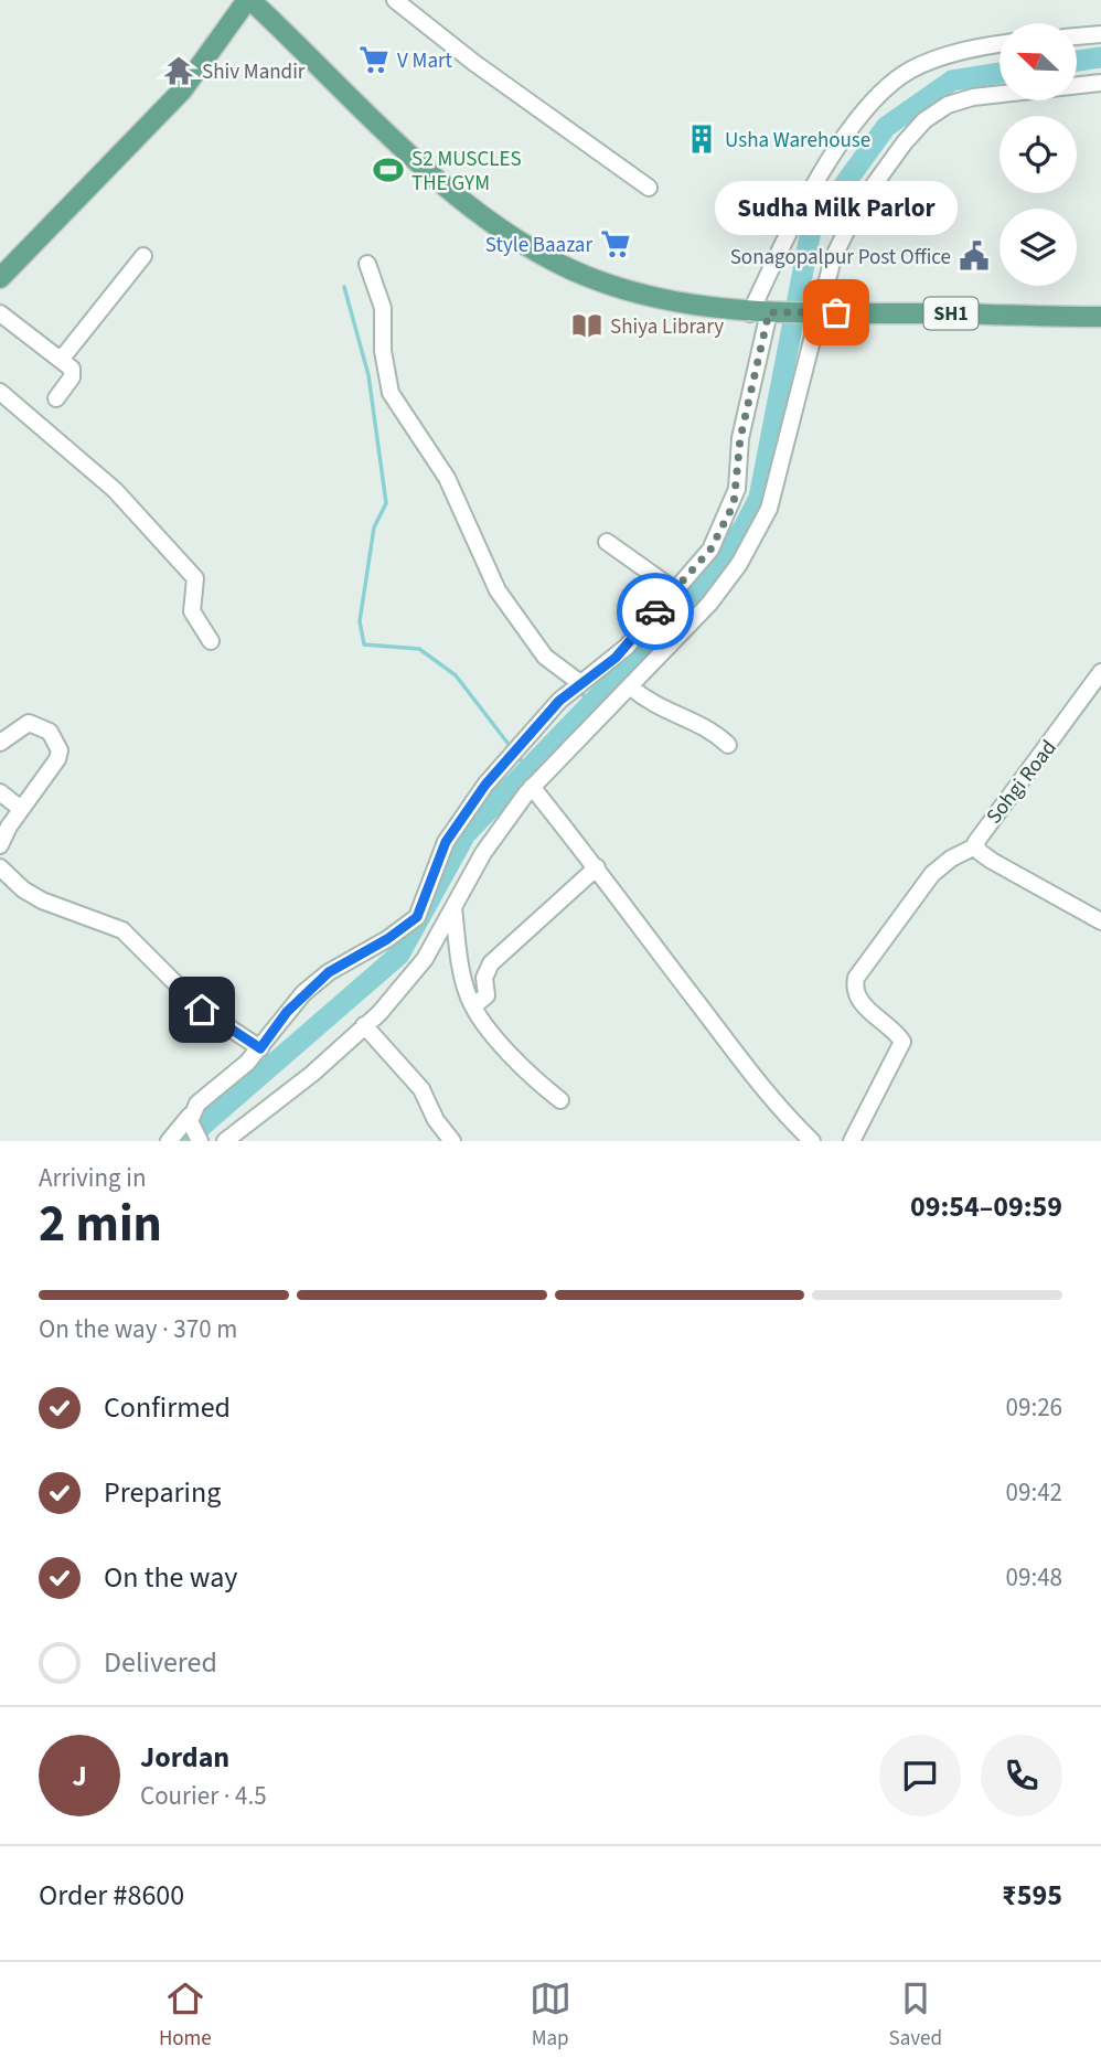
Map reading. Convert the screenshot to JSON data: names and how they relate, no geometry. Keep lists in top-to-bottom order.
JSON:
{
  "streets": {
    "main road": ["SH1"],
    "street": ["Sohgi Road"]
  },
  "places": {
    "supermarket": ["V Mart", "Style Baazar"],
    "temple": ["Shiv Mandir"],
    "building": ["Usha Warehouse"],
    "sports": ["S2 MUSCLES THE GYM"],
    "public building": ["Sonagopalpur Post Office"],
    "other": ["Sudha Milk Parlor"],
    "library": ["Shiya Library"]
  },
  "north": "top left",
  "page": {
    "bubble": "Sudha Milk Parlor",
    "heading": ["2 min", "Arriving in", "09:54–09:59"],
    "panel": [
      "Jordan",
      "Courier · 4.5",
      "Order #8600",
      "₹595"
    ],
    "bar": "On the way · 370 m",
    "list": [
      ["Confirmed", "09:26"],
      ["Preparing", "09:42"],
      ["On the way", "09:48"],
      "Delivered"
    ],
    "round": "J",
    "tabs": ["Home", "Map", "Saved"]
  }
}
